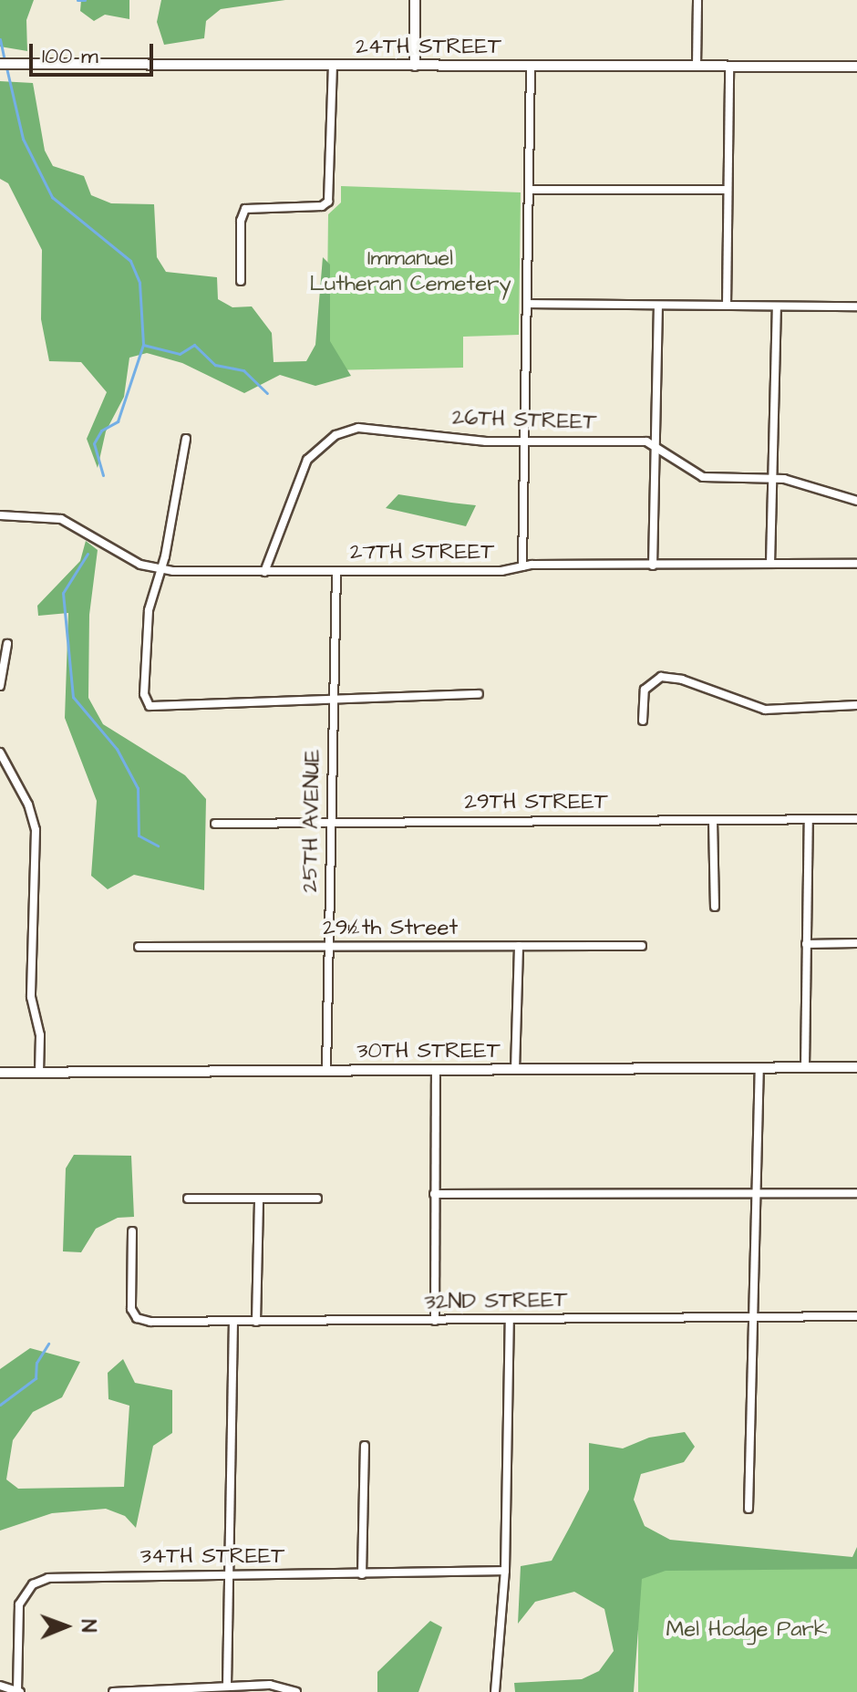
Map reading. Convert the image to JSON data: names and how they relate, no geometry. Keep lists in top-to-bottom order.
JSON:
{
  "streets": {
    "street": [
      "24TH STREET",
      "26TH STREET",
      "27TH STREET",
      "29TH STREET",
      "25TH AVENUE",
      "29½th Street",
      "30TH STREET",
      "32ND STREET",
      "34TH STREET"
    ]
  },
  "crossings": [
    ["26TH STREET", "27TH STREET"],
    ["27TH STREET", "25TH AVENUE"],
    ["29TH STREET", "25TH AVENUE"],
    ["25TH AVENUE", "29½th Street"],
    ["25TH AVENUE", "30TH STREET"]
  ],
  "parks": ["Immanuel Lutheran Cemetery", "Mel Hodge Park"],
  "scale_bar": "100 m",
  "north": "right"
}
